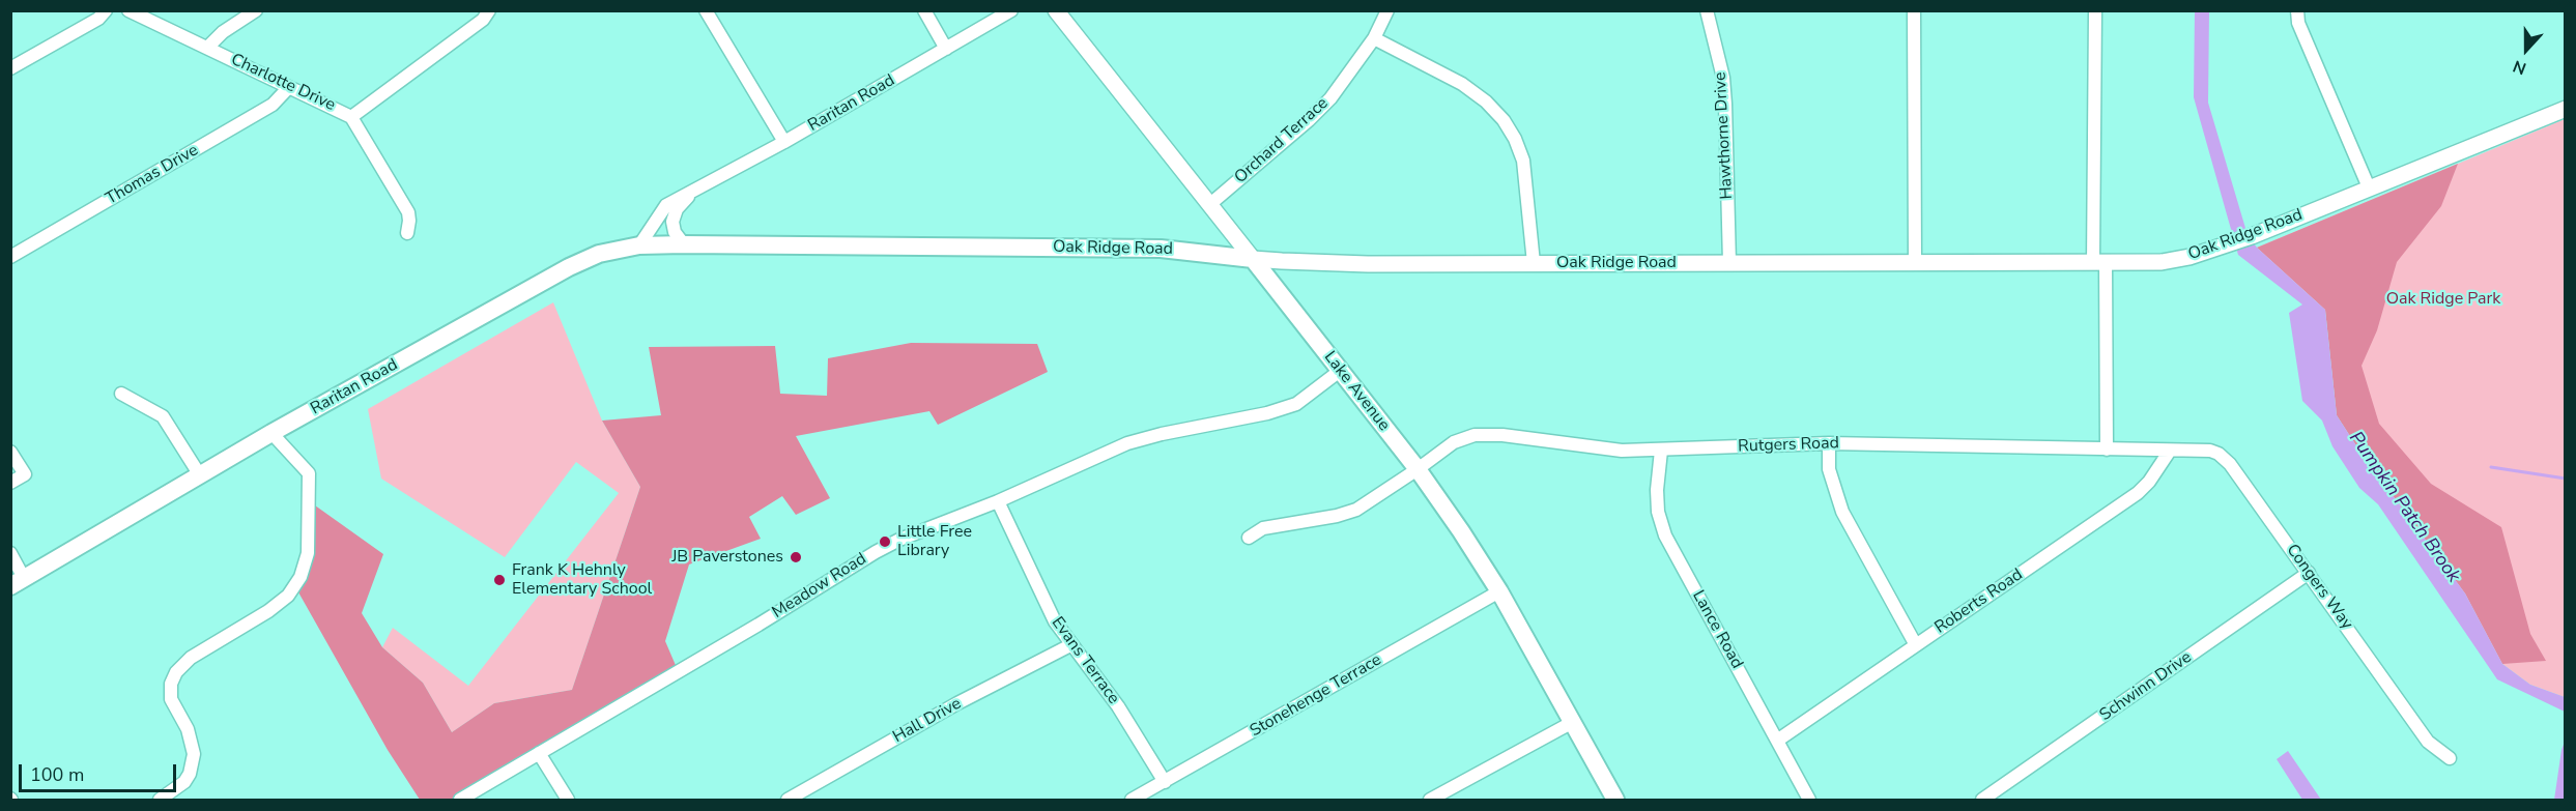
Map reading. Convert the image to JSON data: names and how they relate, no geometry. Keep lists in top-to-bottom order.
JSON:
{
  "streets": {
    "main road": ["Raritan Road", "Oak Ridge Road", "Lake Avenue"],
    "street": [
      "Charlotte Drive",
      "Hawthorne Drive",
      "Orchard Terrace",
      "Thomas Drive",
      "Rutgers Road",
      "Meadow Road",
      "Congers Way",
      "Roberts Road",
      "Lance Road",
      "Evans Terrace",
      "Schwinn Drive",
      "Stonehenge Terrace",
      "Hall Drive"
    ]
  },
  "crossings": [
    ["Charlotte Drive", "Thomas Drive"],
    ["Raritan Road", "Oak Ridge Road"],
    ["Hawthorne Drive", "Oak Ridge Road"],
    ["Orchard Terrace", "Lake Avenue"],
    ["Oak Ridge Road", "Lake Avenue"],
    ["Lake Avenue", "Rutgers Road"],
    ["Lake Avenue", "Meadow Road"],
    ["Lake Avenue", "Stonehenge Terrace"],
    ["Rutgers Road", "Congers Way"],
    ["Rutgers Road", "Roberts Road"],
    ["Rutgers Road", "Lance Road"],
    ["Meadow Road", "Evans Terrace"],
    ["Congers Way", "Roberts Road"],
    ["Congers Way", "Schwinn Drive"],
    ["Roberts Road", "Lance Road"],
    ["Evans Terrace", "Stonehenge Terrace"],
    ["Evans Terrace", "Hall Drive"]
  ],
  "water": ["Pumpkin Patch Brook"],
  "parks": ["Oak Ridge Park"],
  "places": ["Little Free Library", "JB Paverstones", "Frank K Hehnly Elementary School"],
  "scale_bar": "100 m",
  "north": "bottom"
}
